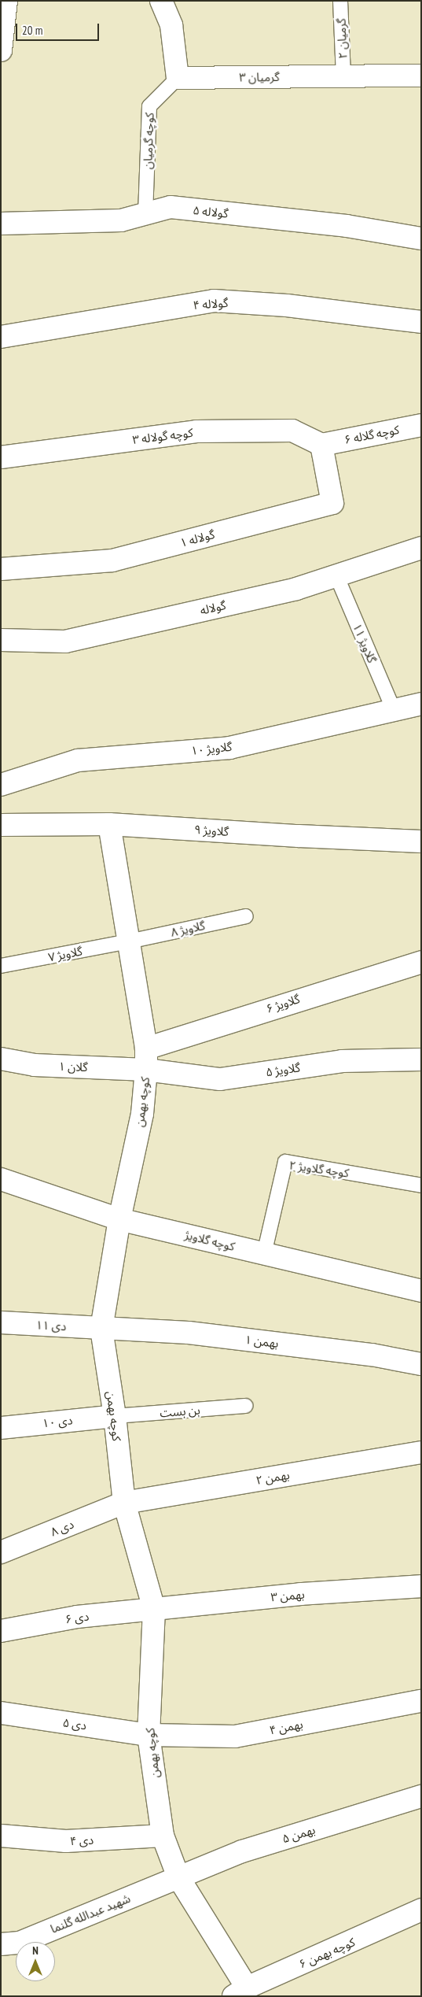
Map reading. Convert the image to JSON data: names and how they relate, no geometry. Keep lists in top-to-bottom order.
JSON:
{
  "streets": {
    "street": [
      "گرمیان ۳",
      "گولاله ۵",
      "گولاله ۴",
      "کوچه گلاله ۶",
      "کوچه گولاله ۳",
      "گولاله ۱",
      "گولاله",
      "گلاویژ ۱۰",
      "گلاویژ ۹",
      "گلاویژ ۶",
      "گلان ۱",
      "گلاویژ ۵",
      "کوچه بهمن",
      "کوچه گلاویژ",
      "دی ۱۱",
      "بهمن ۱",
      "دی ۱۰",
      "بهمن ۲",
      "دی ۸",
      "بهمن ۳",
      "دی ۶",
      "دی ۵",
      "بهمن ۴",
      "بهمن ۵",
      "دی ۴",
      "شهید عبدالله گلنما",
      "کوچه بهمن ۶"
    ],
    "lane": [
      "گرمیان ۲",
      "کوچه گرمیان",
      "گلاویژ ۱۱",
      "گلاویژ ۸",
      "گلاویژ ۷",
      "کوچه گلاویژ ۲",
      "بن بست"
    ]
  },
  "crossings": [
    ["گرمیان ۲", "گرمیان ۳"],
    ["گرمیان ۳", "کوچه گرمیان"],
    ["کوچه گرمیان", "گولاله ۵"],
    ["کوچه گلاله ۶", "کوچه گولاله ۳"],
    ["کوچه گلاله ۶", "گولاله ۱"],
    ["کوچه گولاله ۳", "گولاله ۱"],
    ["گولاله", "گلاویژ ۱۱"],
    ["گلاویژ ۱۱", "گلاویژ ۱۰"],
    ["گلاویژ ۹", "کوچه بهمن"],
    ["گلاویژ ۸", "گلاویژ ۷"],
    ["گلاویژ ۸", "کوچه بهمن"],
    ["گلاویژ ۷", "کوچه بهمن"],
    ["گلاویژ ۶", "کوچه بهمن"],
    ["گلان ۱", "گلاویژ ۵"],
    ["گلان ۱", "کوچه بهمن"],
    ["گلاویژ ۵", "کوچه بهمن"],
    ["کوچه بهمن", "کوچه گلاویژ"],
    ["کوچه بهمن", "دی ۱۱"],
    ["کوچه بهمن", "بهمن ۱"],
    ["کوچه بهمن", "بن بست"],
    ["کوچه بهمن", "دی ۱۰"],
    ["کوچه بهمن", "بهمن ۲"],
    ["کوچه بهمن", "دی ۸"],
    ["کوچه بهمن", "بهمن ۳"],
    ["کوچه بهمن", "دی ۶"],
    ["کوچه بهمن", "دی ۵"],
    ["کوچه بهمن", "بهمن ۴"],
    ["کوچه بهمن", "بهمن ۵"],
    ["کوچه بهمن", "دی ۴"],
    ["کوچه بهمن", "شهید عبدالله گلنما"],
    ["کوچه بهمن", "کوچه بهمن ۶"],
    ["کوچه گلاویژ ۲", "کوچه گلاویژ"],
    ["دی ۱۱", "بهمن ۱"],
    ["بن بست", "دی ۱۰"],
    ["بهمن ۲", "دی ۸"],
    ["بهمن ۳", "دی ۶"],
    ["دی ۵", "بهمن ۴"],
    ["بهمن ۵", "شهید عبدالله گلنما"]
  ],
  "scale_bar": "20 m",
  "north": "top"
}
